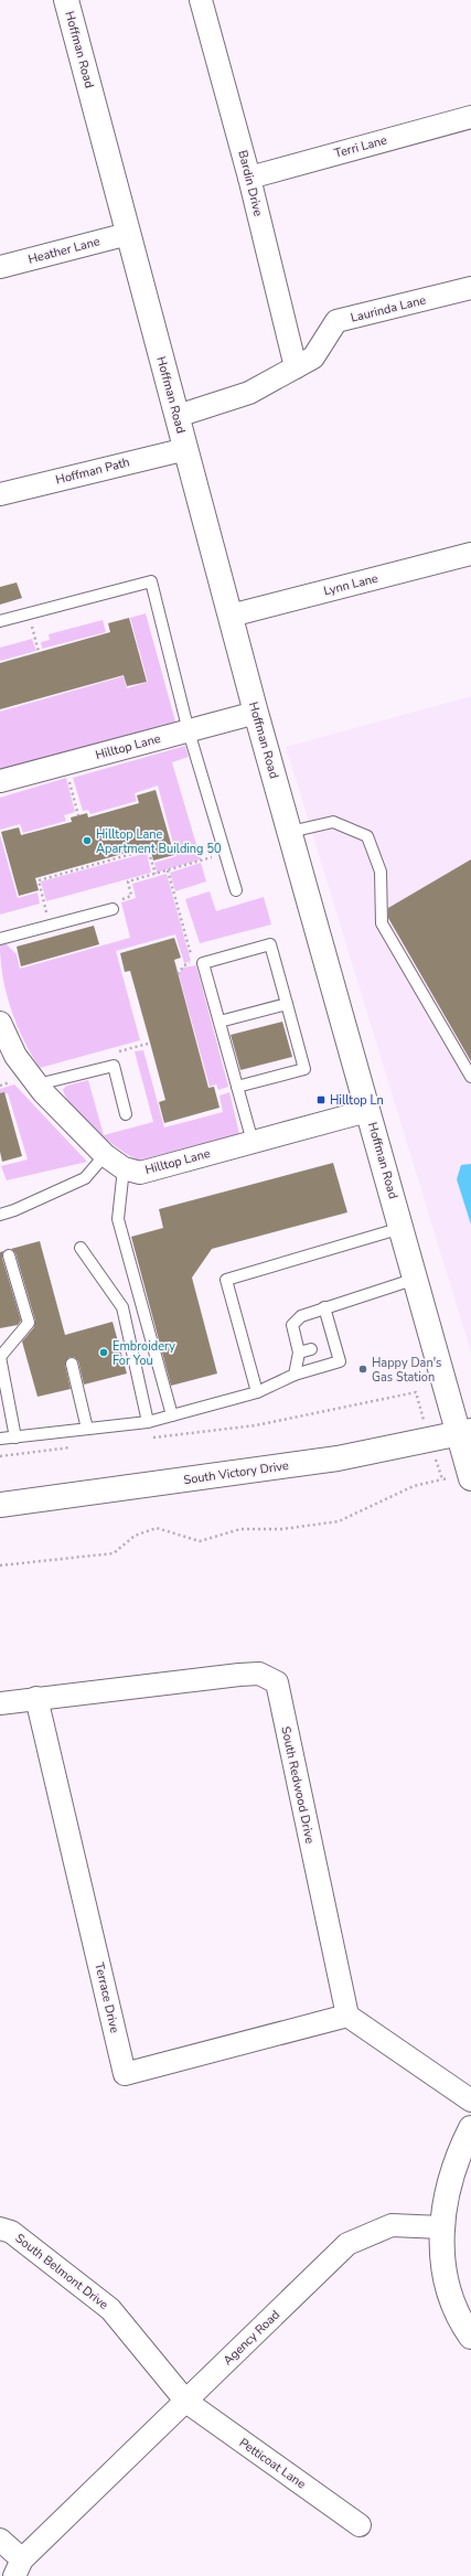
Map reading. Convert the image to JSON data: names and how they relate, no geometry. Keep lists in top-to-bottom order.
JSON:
{
  "streets": {
    "main road": ["Hoffman Road", "South Victory Drive"],
    "street": [
      "Terri Lane",
      "Bardin Drive",
      "Heather Lane",
      "Laurinda Lane",
      "Hoffman Path",
      "Lynn Lane",
      "Hilltop Lane",
      "South Redwood Drive",
      "Terrace Drive",
      "South Belmont Drive",
      "Agency Road",
      "Petticoat Lane"
    ]
  },
  "crossings": [
    ["Hoffman Road", "Heather Lane"],
    ["Hoffman Road", "Laurinda Lane"],
    ["Hoffman Road", "Hoffman Path"],
    ["Hoffman Road", "Lynn Lane"],
    ["Hoffman Road", "Hilltop Lane"],
    ["Hoffman Road", "South Victory Drive"],
    ["Terri Lane", "Bardin Drive"],
    ["Bardin Drive", "Laurinda Lane"],
    ["South Redwood Drive", "Terrace Drive"],
    ["South Belmont Drive", "Agency Road"],
    ["South Belmont Drive", "Petticoat Lane"],
    ["Agency Road", "Petticoat Lane"]
  ],
  "places": {
    "other": ["Hilltop Lane Apartment Building 50", "Embroidery For You", "Happy Dan's Gas Station"],
    "transit": ["Hilltop Ln"]
  }
}
